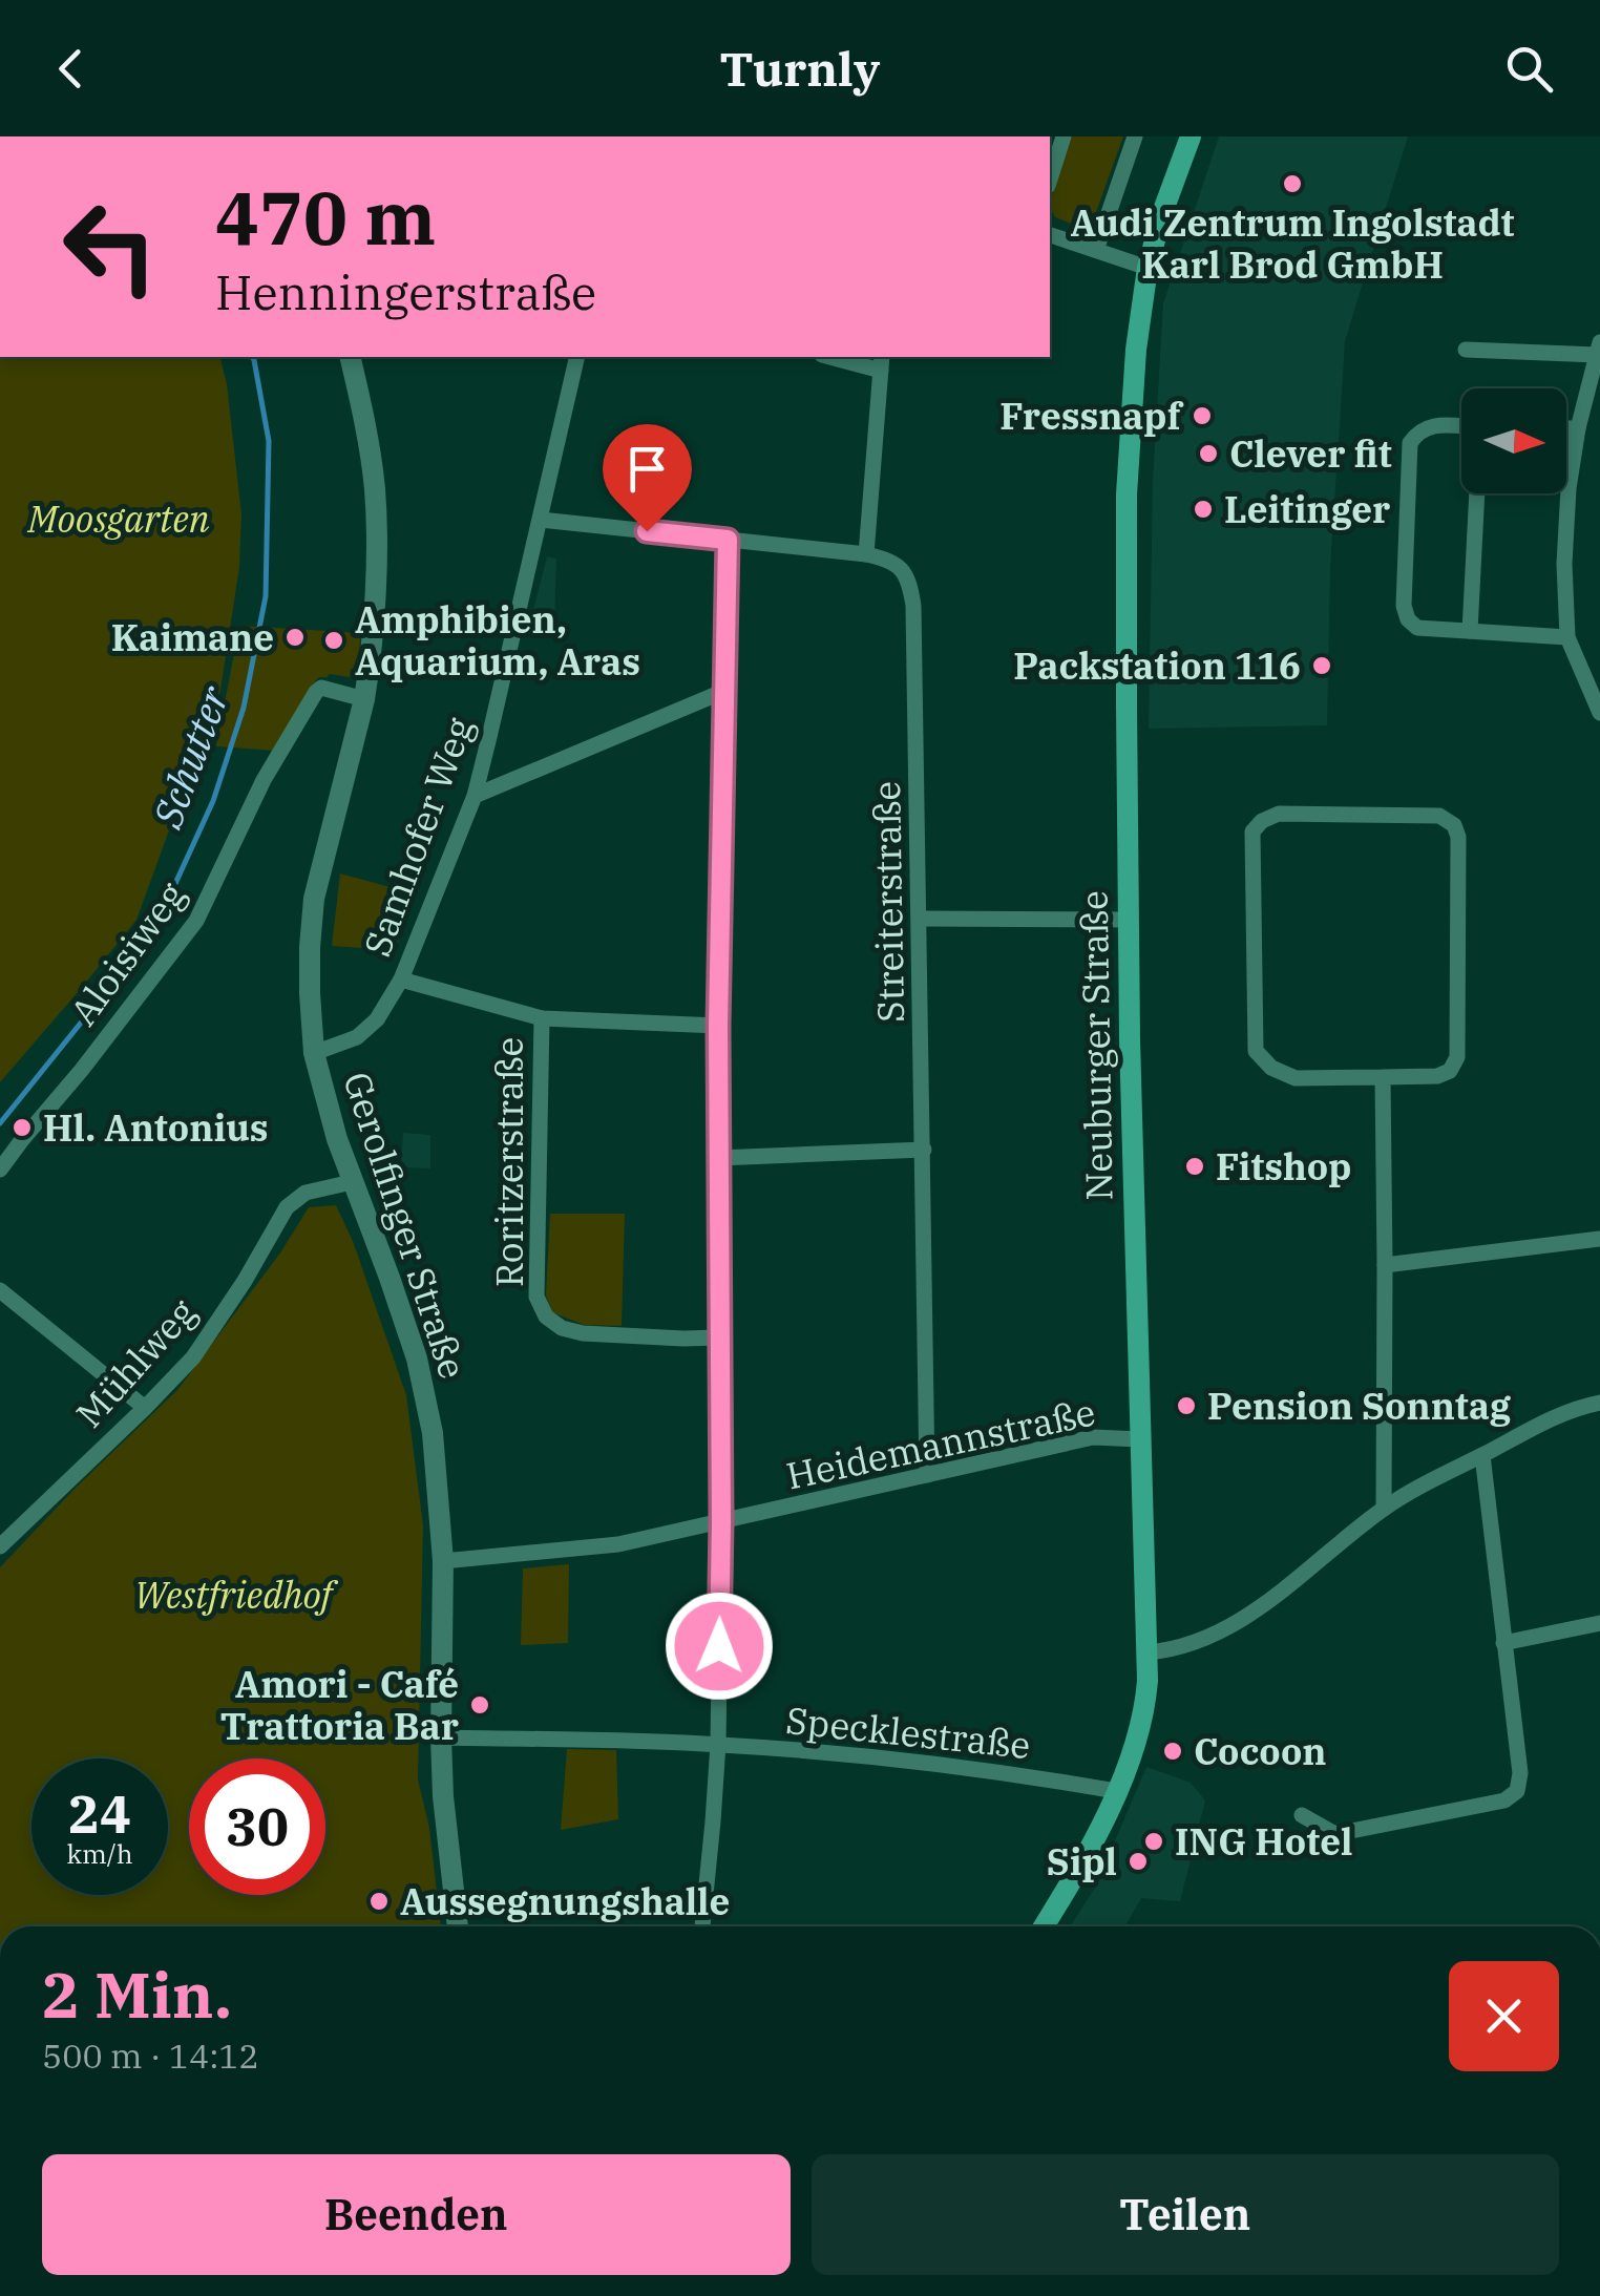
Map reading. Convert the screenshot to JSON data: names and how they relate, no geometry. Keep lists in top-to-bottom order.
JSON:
{
  "streets": {
    "main road": ["Neuburger Straße"],
    "street": [
      "Samhofer Weg",
      "Streiterstraße",
      "Aloisiweg",
      "Roritzerstraße",
      "Gerolfinger Straße",
      "Mühlweg",
      "Heidemannstraße",
      "Specklestraße"
    ]
  },
  "crossings": [
    ["Samhofer Weg", "Gerolfinger Straße"],
    ["Streiterstraße", "Heidemannstraße"],
    ["Aloisiweg", "Gerolfinger Straße"],
    ["Neuburger Straße", "Heidemannstraße"],
    ["Neuburger Straße", "Specklestraße"],
    ["Gerolfinger Straße", "Mühlweg"],
    ["Gerolfinger Straße", "Heidemannstraße"],
    ["Gerolfinger Straße", "Specklestraße"]
  ],
  "water": ["Schutter"],
  "parks": ["Moosgarten", "Westfriedhof"],
  "places": [
    "Audi Zentrum Ingolstadt Karl Brod GmbH",
    "Fressnapf",
    "Clever fit",
    "Leitinger",
    "Kaimane",
    "Amphibien, Aquarium, Aras",
    "Packstation 116",
    "Hl. Antonius",
    "Fitshop",
    "Pension Sonntag",
    "Amori - Café Trattoria Bar",
    "Cocoon",
    "ING Hotel",
    "Sipl",
    "Aussegnungshalle"
  ],
  "north": "right",
  "page": {
    "header": "Turnly",
    "turn": ["470 m", "Henningerstraße"],
    "speed": "24 km/h",
    "limit": "30",
    "heading": ["2 Min.", "500 m · 14:12"],
    "buttons": ["Beenden", "Teilen"]
  }
}
